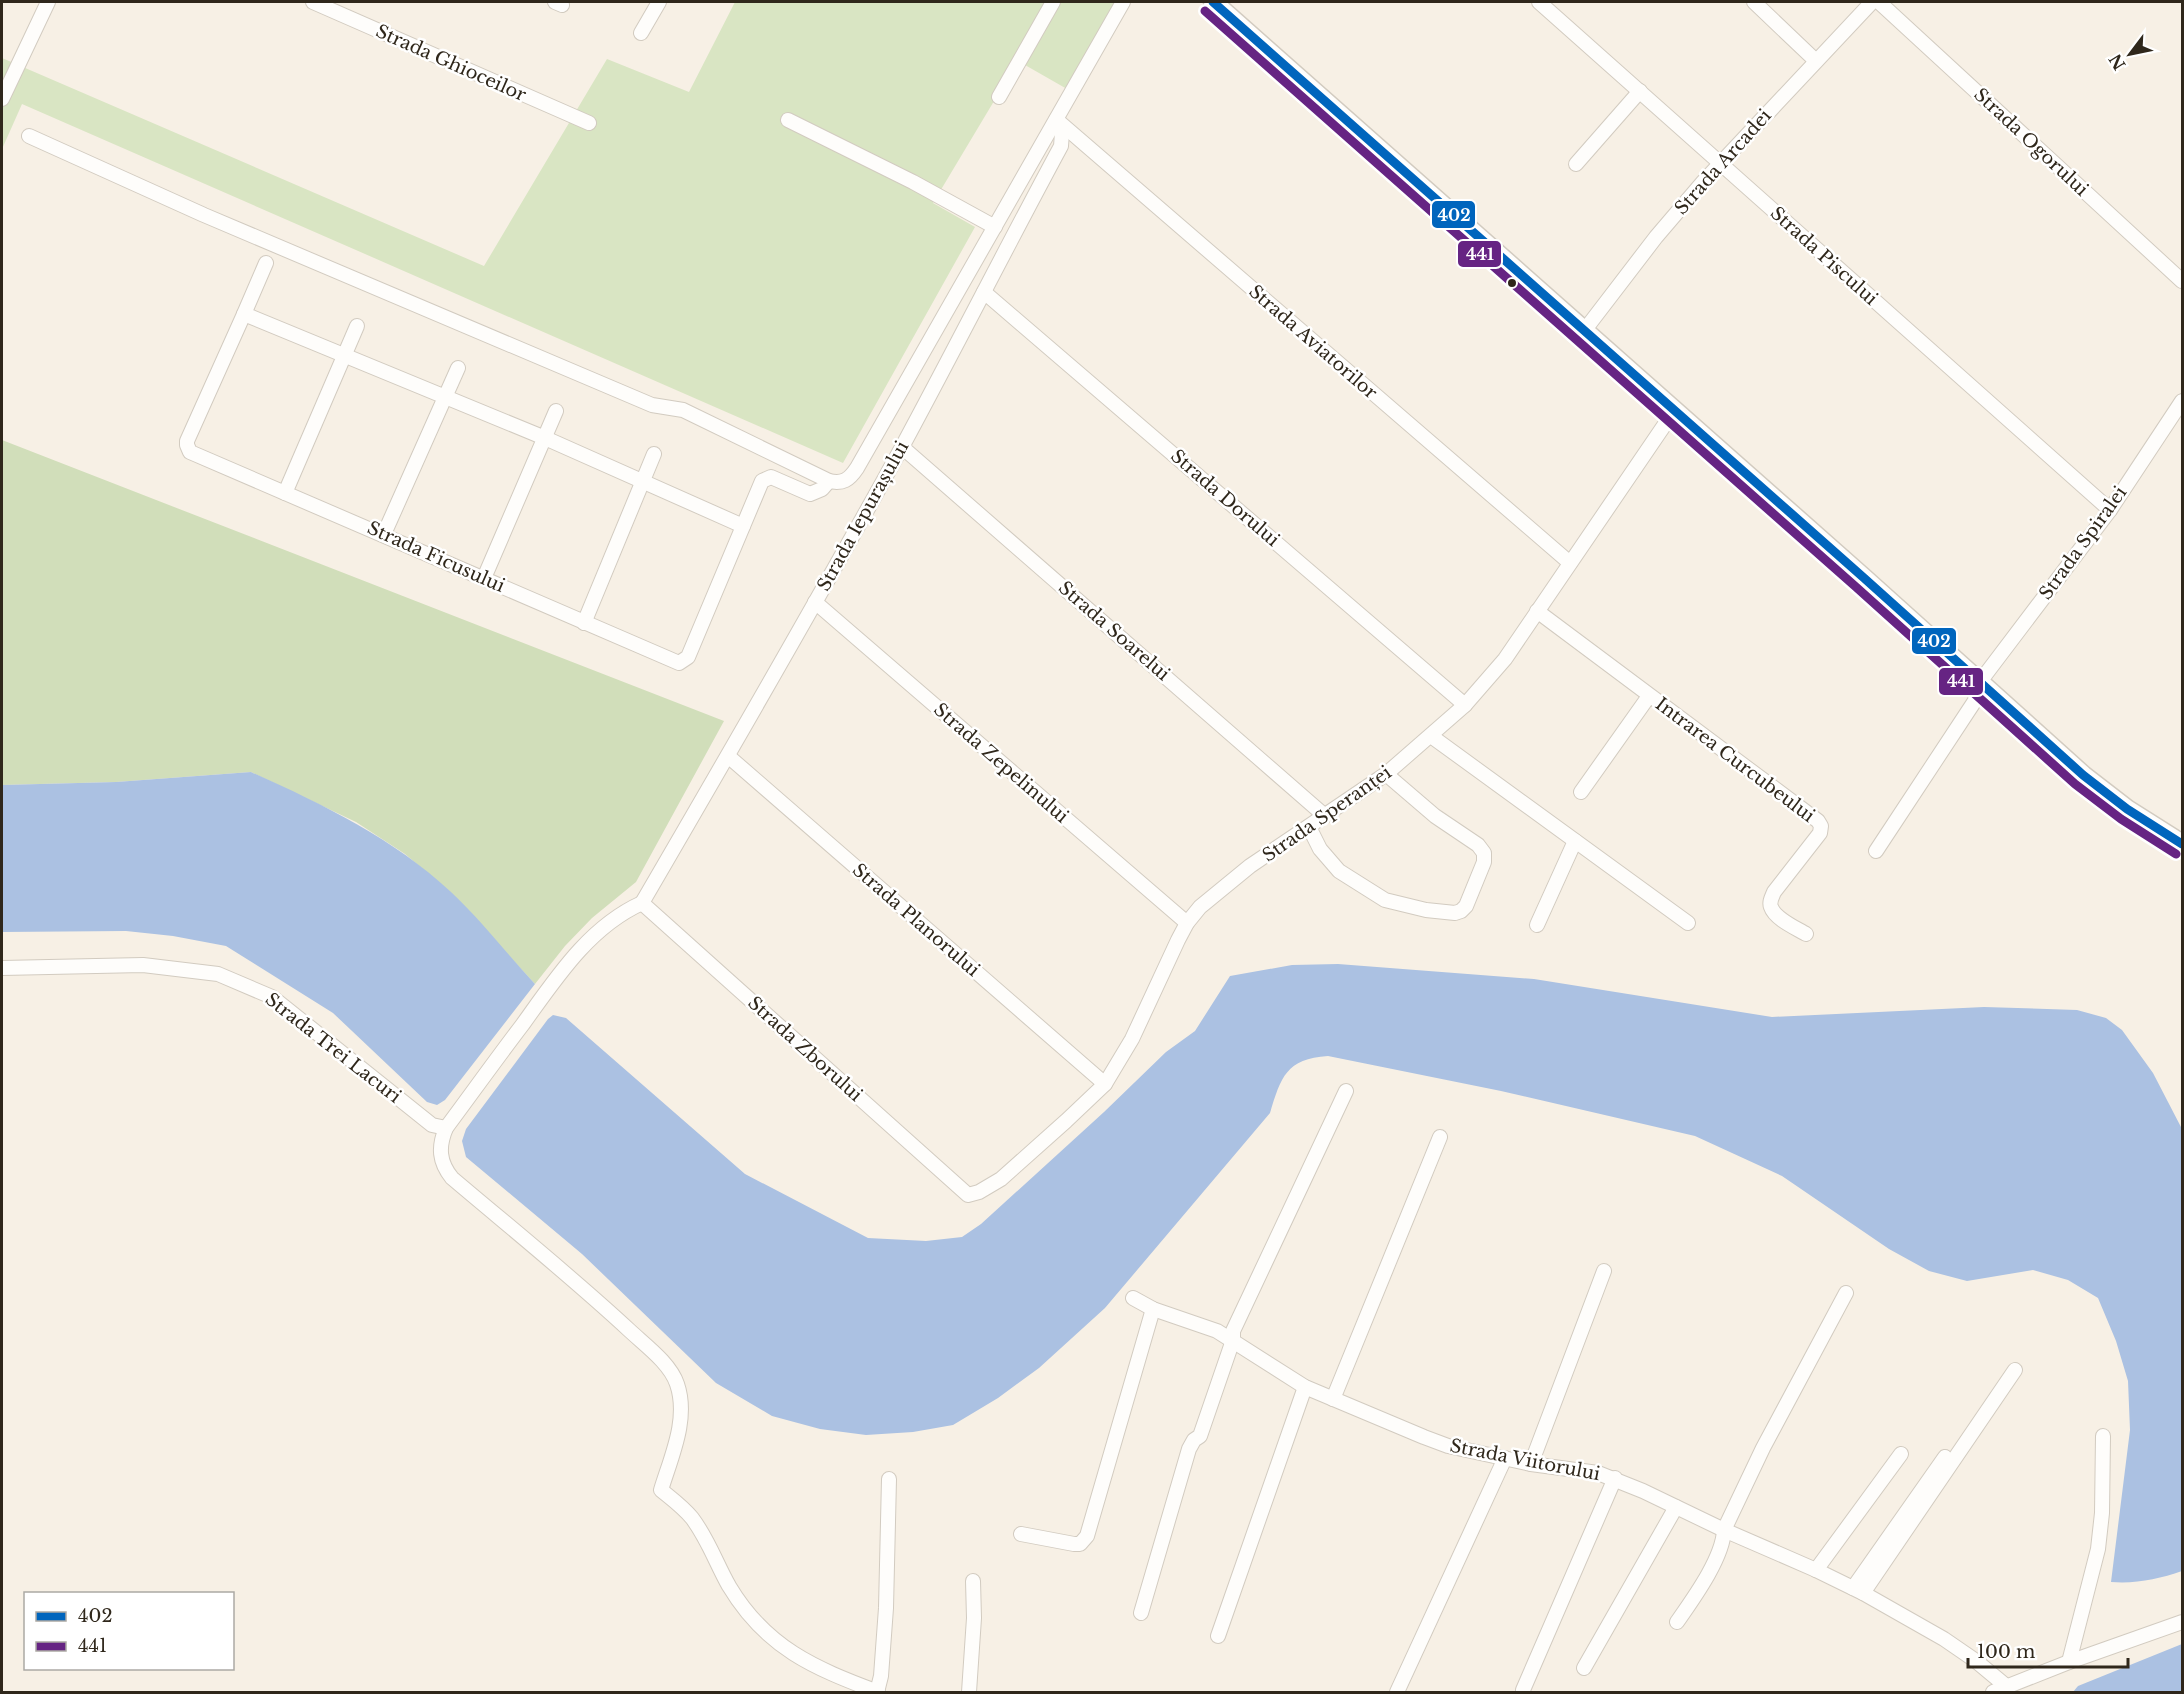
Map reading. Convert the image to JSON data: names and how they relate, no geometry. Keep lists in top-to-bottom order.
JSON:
{
  "streets": {
    "street": [
      "Strada Ghioceilor",
      "Strada Ogorului",
      "Strada Arcadei",
      "Strada Piscului",
      "Strada Aviatorilor",
      "Strada Dorului",
      "Strada Iepurașului",
      "Strada Spiralei",
      "Strada Ficusului",
      "Strada Soarelui",
      "Intrarea Curcubeului",
      "Strada Zepelinului",
      "Strada Speranței",
      "Strada Planorului",
      "Strada Trei Lacuri",
      "Strada Zborului",
      "Strada Viitorului"
    ]
  },
  "crossings": [
    ["Strada Arcadei", "Strada Piscului"],
    ["Strada Piscului", "Strada Spiralei"],
    ["Strada Aviatorilor", "Strada Iepurașului"],
    ["Strada Aviatorilor", "Strada Speranței"],
    ["Strada Dorului", "Strada Iepurașului"],
    ["Strada Dorului", "Strada Speranței"],
    ["Strada Iepurașului", "Strada Ficusului"],
    ["Strada Iepurașului", "Strada Soarelui"],
    ["Strada Iepurașului", "Strada Zepelinului"],
    ["Strada Iepurașului", "Strada Planorului"],
    ["Strada Iepurașului", "Strada Zborului"],
    ["Strada Soarelui", "Strada Speranței"],
    ["Intrarea Curcubeului", "Strada Speranței"],
    ["Strada Zepelinului", "Strada Speranței"],
    ["Strada Speranței", "Strada Planorului"],
    ["Strada Speranței", "Strada Zborului"]
  ],
  "lines": ["transit line 402", "transit line 441"],
  "legend": ["402", "441"],
  "scale_bar": "100 m",
  "north": "bottom left"
}
